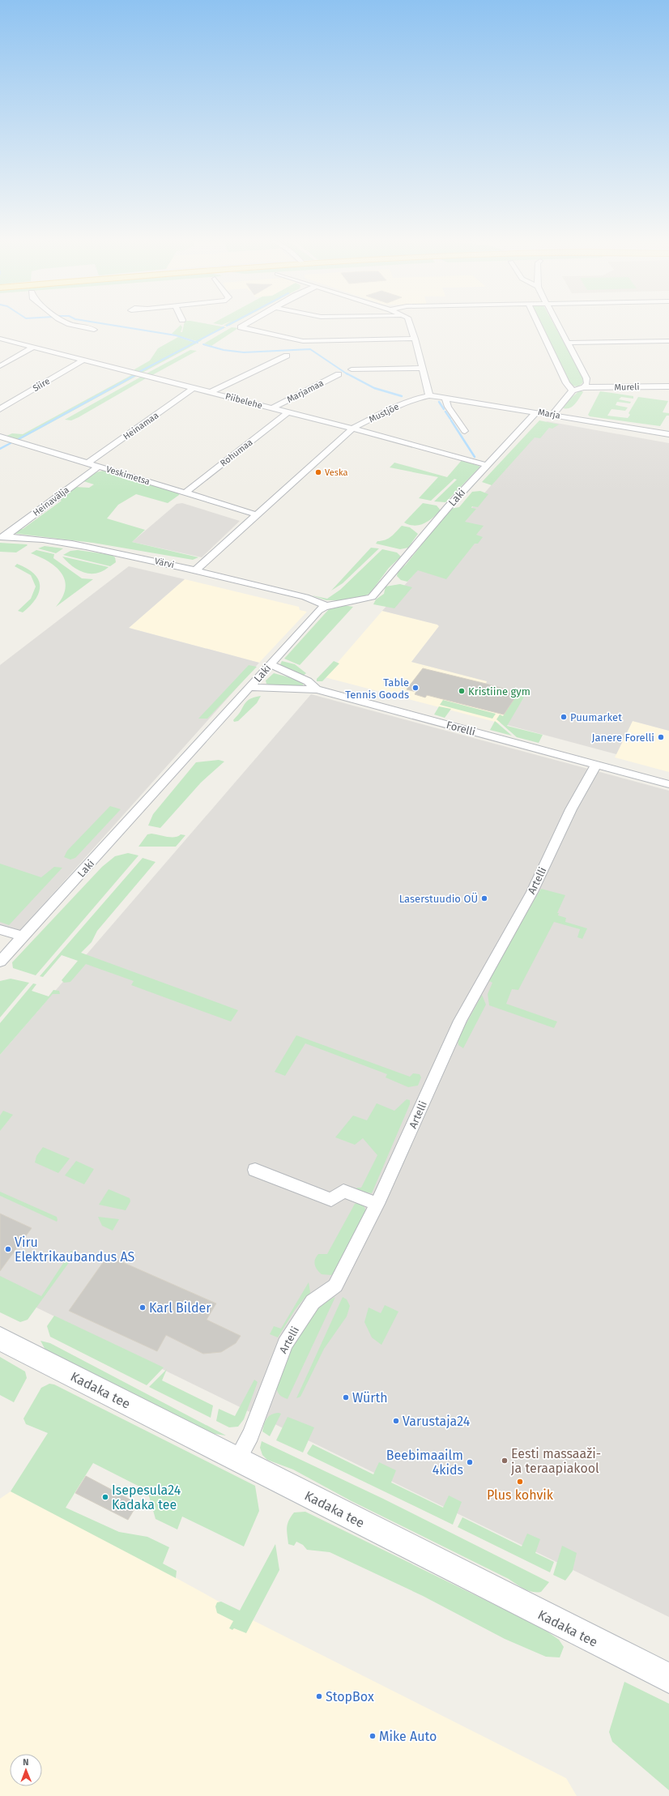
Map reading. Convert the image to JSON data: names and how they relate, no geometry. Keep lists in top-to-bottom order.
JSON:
{
  "streets": {
    "main road": ["Kadaka tee"],
    "street": [
      "Siire",
      "Mureli",
      "Marjamaa",
      "Piibelehe",
      "Mustjõe",
      "Marja",
      "Heinamaa",
      "Rohumaa",
      "Veskimetsa",
      "Laki",
      "Heinavälja",
      "Värvi",
      "Forelli",
      "Artelli"
    ]
  },
  "crossings": [
    ["Siire", "Piibelehe"],
    ["Marjamaa", "Piibelehe"],
    ["Piibelehe", "Mustjõe"],
    ["Piibelehe", "Heinamaa"],
    ["Piibelehe", "Rohumaa"],
    ["Piibelehe", "Laki"],
    ["Mustjõe", "Marja"],
    ["Mustjõe", "Veskimetsa"],
    ["Mustjõe", "Värvi"],
    ["Marja", "Laki"],
    ["Heinamaa", "Veskimetsa"],
    ["Rohumaa", "Veskimetsa"],
    ["Veskimetsa", "Heinavälja"],
    ["Laki", "Värvi"],
    ["Laki", "Forelli"],
    ["Heinavälja", "Värvi"],
    ["Forelli", "Artelli"],
    ["Artelli", "Kadaka tee"]
  ],
  "places": [
    "Veska",
    "Table Tennis Goods",
    "Kristiine gym",
    "Puumarket",
    "Janere Forelli",
    "Laserstuudio OÜ",
    "Viru Elektrikaubandus AS",
    "Karl Bilder",
    "Würth",
    "Varustaja24",
    "Eesti massaaži- ja teraapiakool",
    "Beebimaailm 4kids",
    "Plus kohvik",
    "Isepesula24 Kadaka tee",
    "StopBox",
    "Mike Auto"
  ],
  "north": "top"
}
